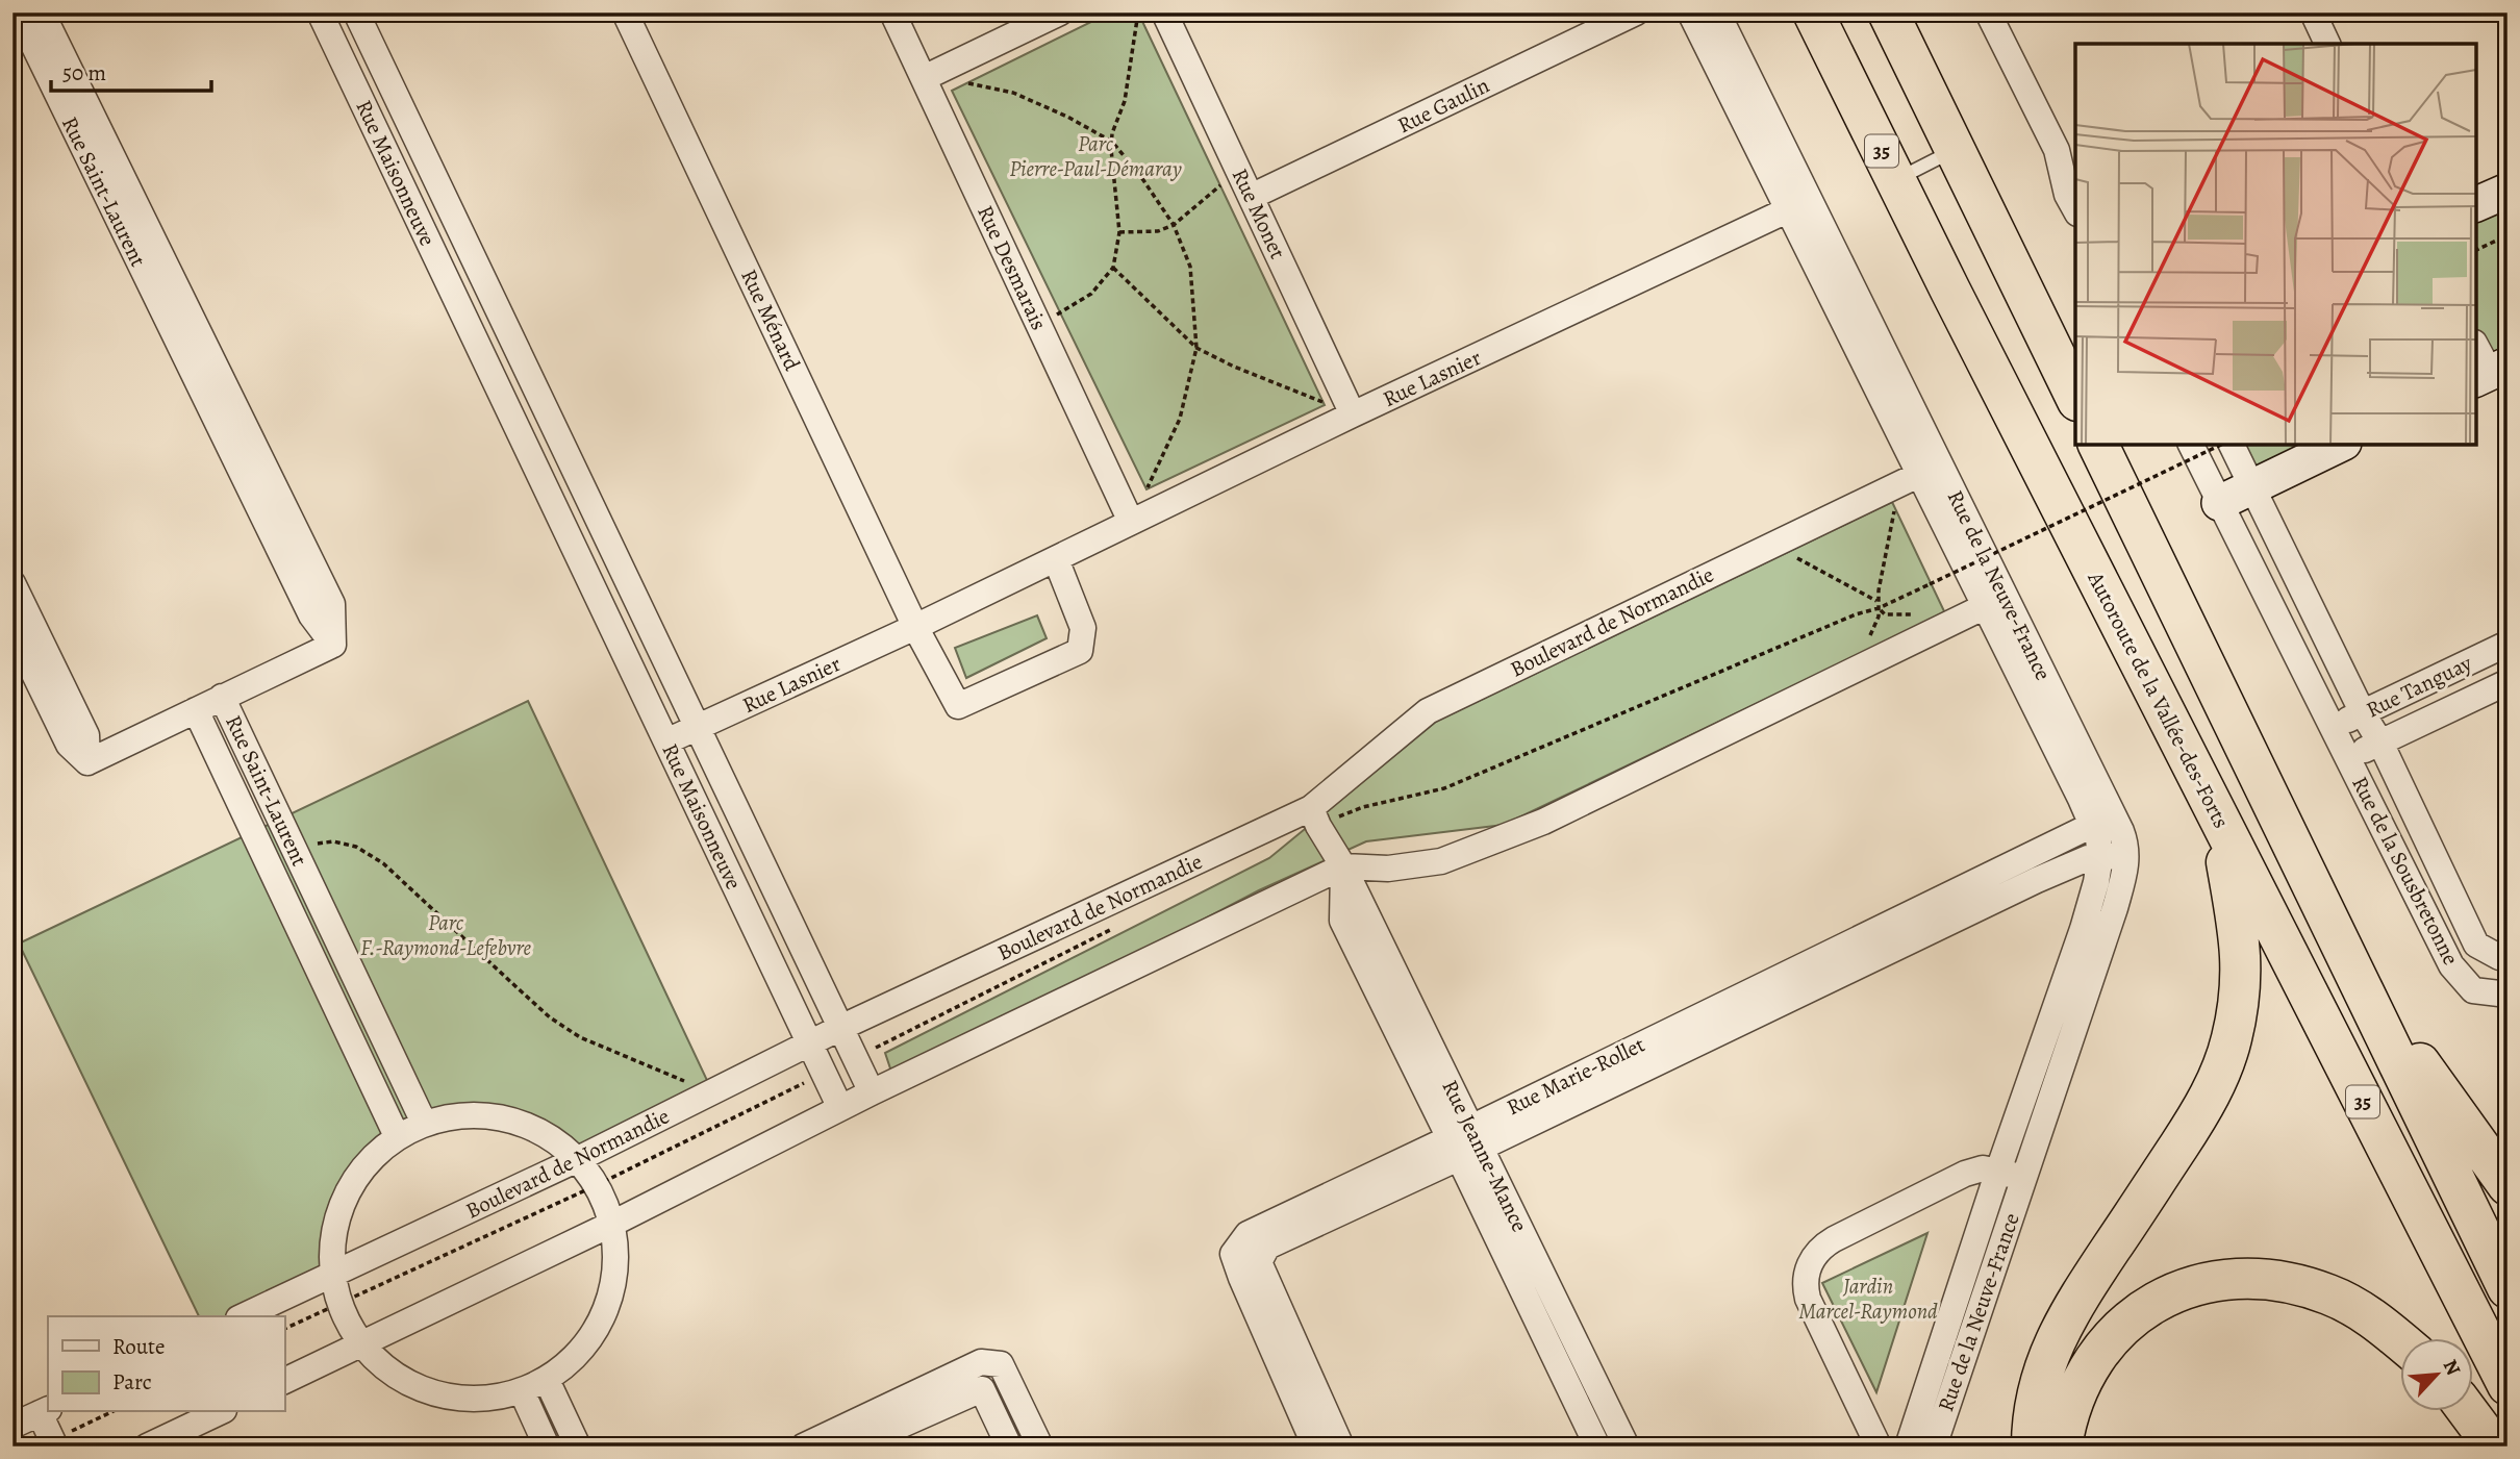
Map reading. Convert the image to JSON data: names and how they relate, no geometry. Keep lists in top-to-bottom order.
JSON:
{
  "streets": {
    "highway": ["35", "Autoroute de la Vallée-des-Forts"],
    "street": [
      "Rue Gaulin",
      "Rue Maisonneuve",
      "Rue Saint-Laurent",
      "Rue Monet",
      "Rue Desmarais",
      "Rue Ménard",
      "Rue Lasnier",
      "Rue de la Neuve-France",
      "Boulevard de Normandie",
      "Rue Tanguay",
      "Rue de la Sousbretonne",
      "Rue Marie-Rollet",
      "Rue Jeanne-Mance"
    ]
  },
  "crossings": [
    ["Rue Gaulin", "Rue Monet"],
    ["Rue Maisonneuve", "Rue Lasnier"],
    ["Rue Maisonneuve", "Boulevard de Normandie"],
    ["Rue Monet", "Rue Lasnier"],
    ["Rue Desmarais", "Rue Lasnier"],
    ["Rue Ménard", "Rue Lasnier"],
    ["Rue Lasnier", "Rue de la Neuve-France"],
    ["Rue de la Neuve-France", "Boulevard de Normandie"],
    ["Rue de la Neuve-France", "Rue Marie-Rollet"],
    ["Boulevard de Normandie", "Rue Jeanne-Mance"],
    ["Rue Tanguay", "Rue de la Sousbretonne"],
    ["Rue Marie-Rollet", "Rue Jeanne-Mance"]
  ],
  "parks": ["Parc Pierre-Paul-Démaray", "Parc F.-Raymond-Lefebvre", "Jardin Marcel-Raymond"],
  "legend": ["Route", "Parc"],
  "scale_bar": "50 m",
  "north": "top right"
}
